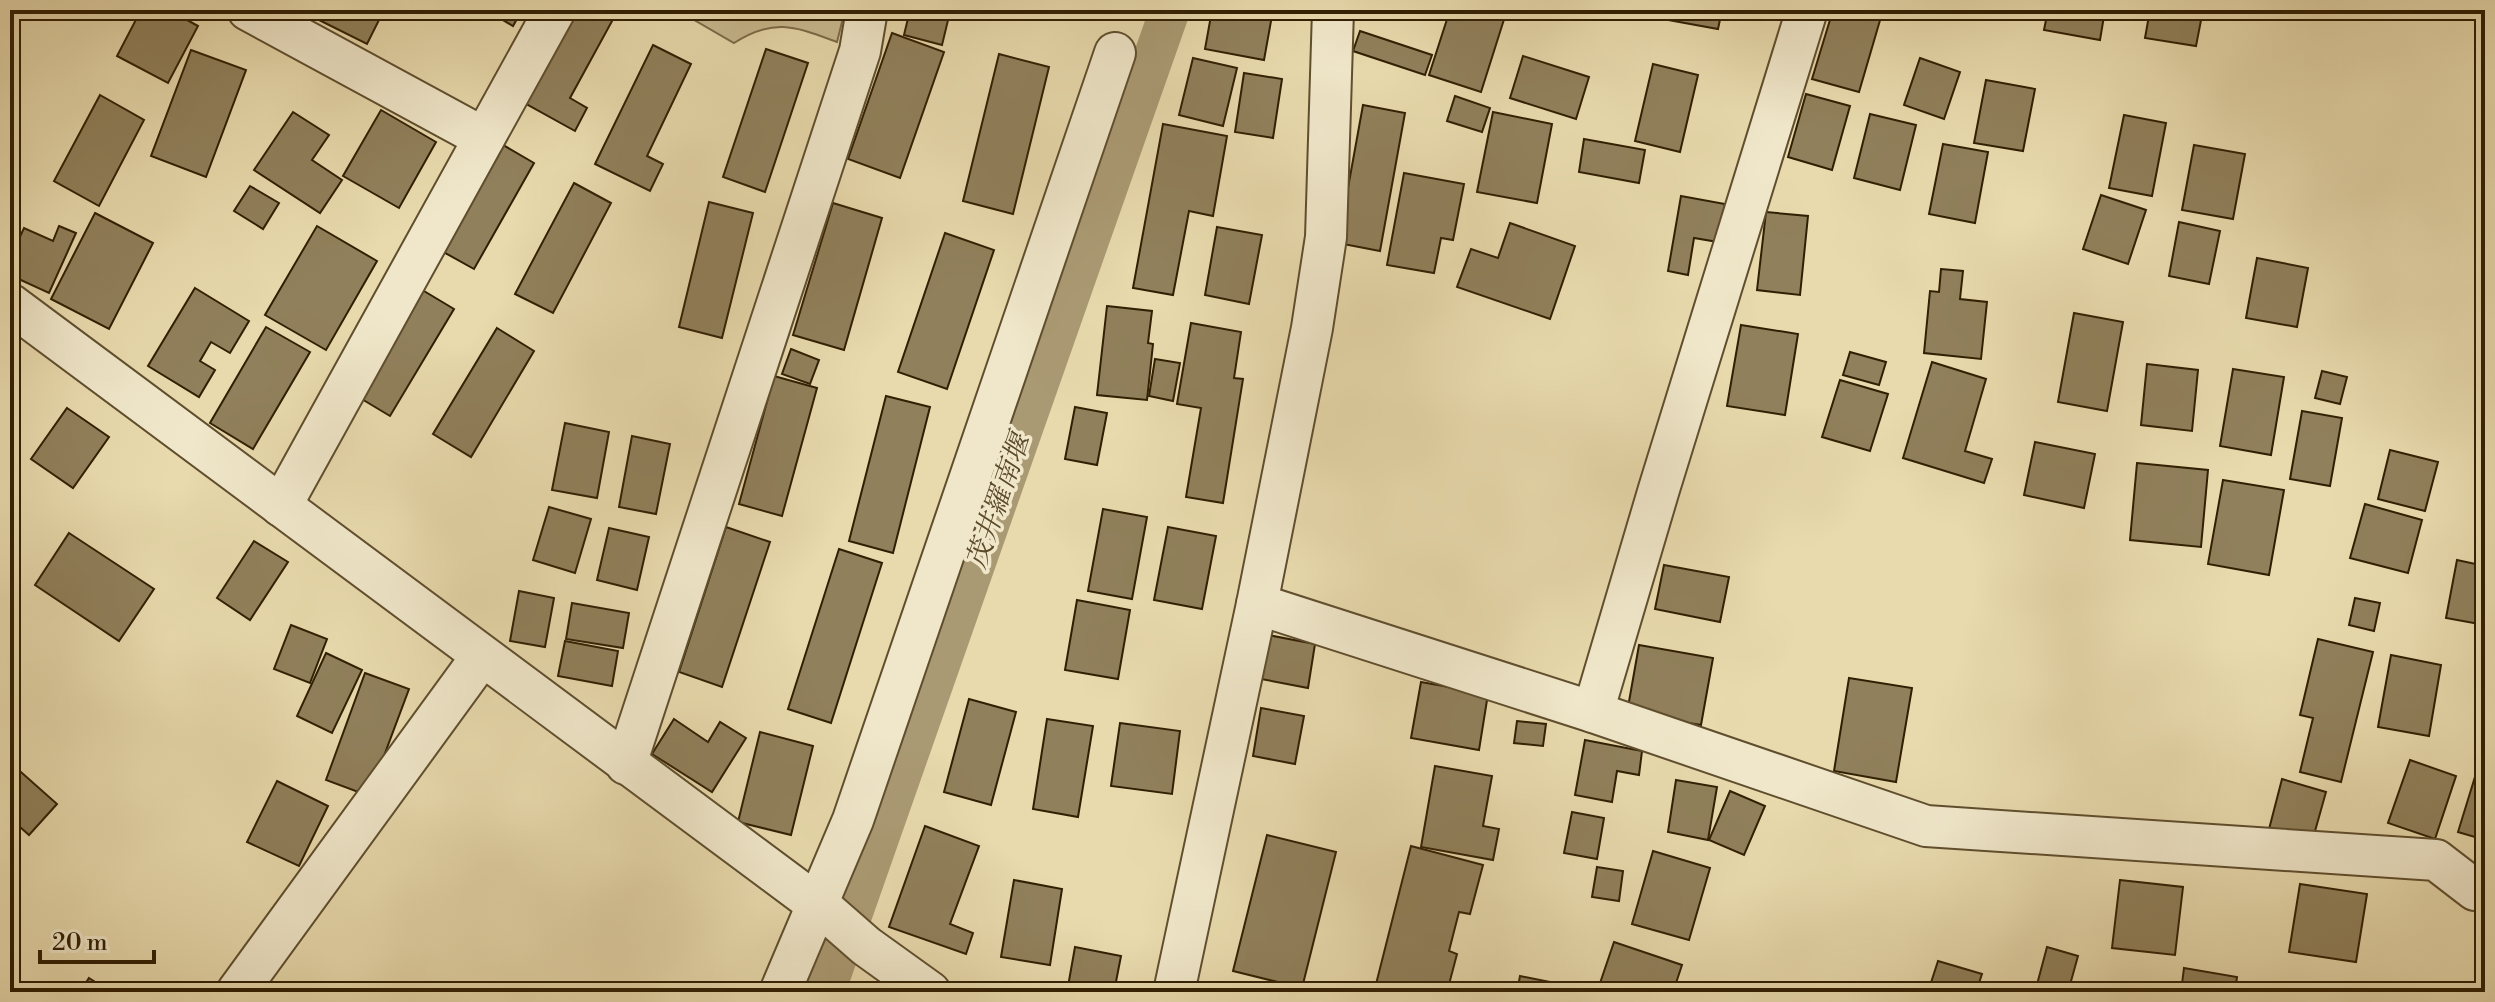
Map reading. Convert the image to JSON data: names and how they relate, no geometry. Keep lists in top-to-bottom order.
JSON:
{
  "water": ["茂井羅南堰"],
  "scale_bar": "20 m"
}
